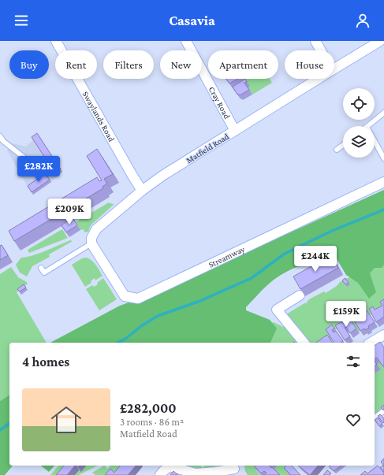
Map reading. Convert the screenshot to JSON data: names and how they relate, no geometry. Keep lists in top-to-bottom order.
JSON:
{
  "streets": {
    "street": [
      "Cray Road",
      "Swaylands Road",
      "Matfield Road",
      "Streamway"
    ]
  },
  "crossings": [
    ["Cray Road", "Matfield Road"],
    ["Swaylands Road", "Matfield Road"],
    ["Matfield Road", "Streamway"]
  ],
  "page": {
    "header": "Casavia",
    "chip": [
      "Buy",
      "Rent",
      "Filters",
      "New",
      "Apartment",
      "House"
    ],
    "price": [
      "£282K",
      "£209K",
      "£244K",
      "£159K"
    ],
    "heading": "4 homes",
    "list": [
      {
        "name": "£282,000",
        "note": "3 rooms · 86 m² · Matfield Road"
      }
    ]
  }
}
